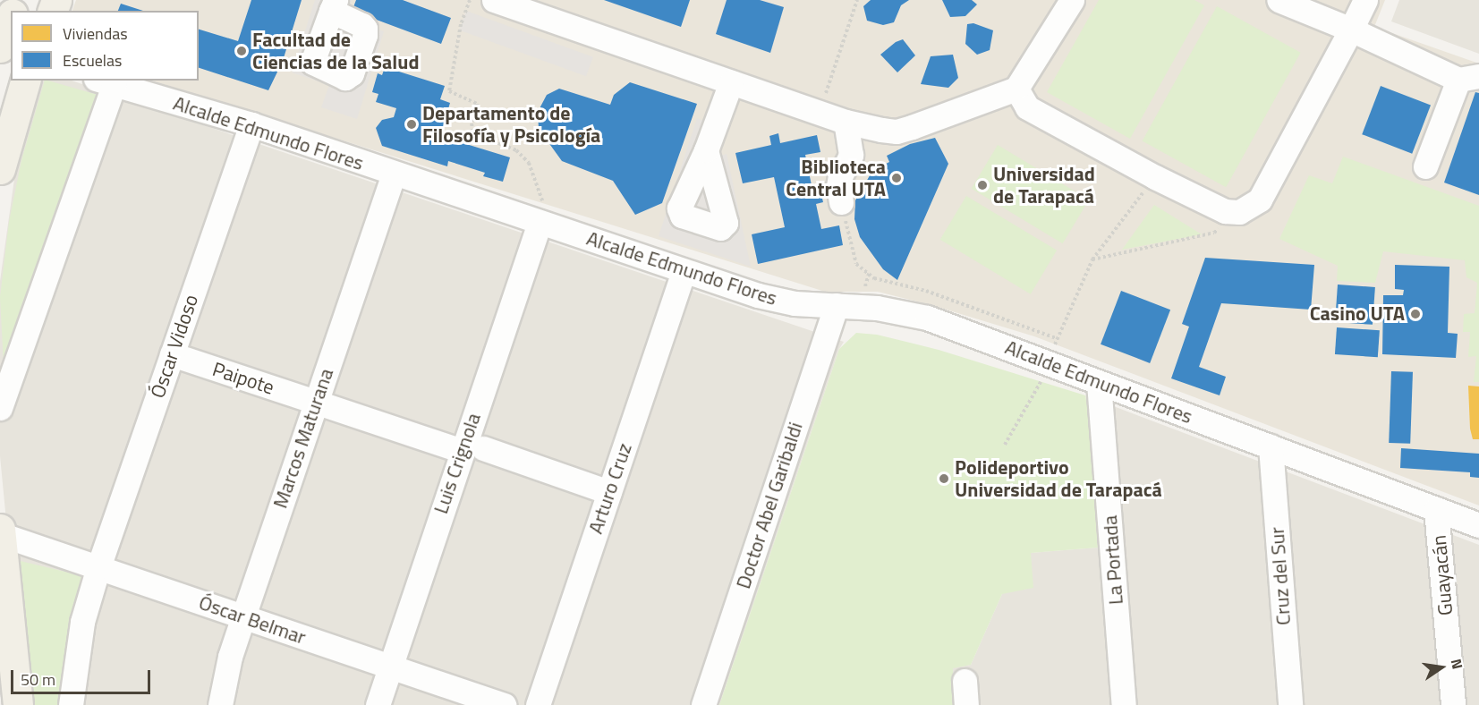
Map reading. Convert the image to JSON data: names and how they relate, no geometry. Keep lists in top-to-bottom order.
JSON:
{
  "streets": {
    "street": [
      "Alcalde Edmundo Flores",
      "Óscar Vidoso",
      "Paipote",
      "Marcos Maturana",
      "Luis Crignola",
      "Arturo Cruz",
      "Doctor Abel Garibaldi",
      "La Portada",
      "Guayacán",
      "Cruz del Sur",
      "Óscar Belmar"
    ]
  },
  "crossings": [
    ["Alcalde Edmundo Flores", "Óscar Vidoso"],
    ["Alcalde Edmundo Flores", "Marcos Maturana"],
    ["Alcalde Edmundo Flores", "Luis Crignola"],
    ["Alcalde Edmundo Flores", "Arturo Cruz"],
    ["Alcalde Edmundo Flores", "Doctor Abel Garibaldi"],
    ["Alcalde Edmundo Flores", "La Portada"],
    ["Alcalde Edmundo Flores", "Guayacán"],
    ["Alcalde Edmundo Flores", "Cruz del Sur"],
    ["Óscar Vidoso", "Paipote"],
    ["Óscar Vidoso", "Óscar Belmar"],
    ["Paipote", "Marcos Maturana"],
    ["Paipote", "Luis Crignola"],
    ["Paipote", "Arturo Cruz"],
    ["Marcos Maturana", "Óscar Belmar"],
    ["Luis Crignola", "Óscar Belmar"]
  ],
  "places": [
    "Facultad de Ciencias de la Salud",
    "Departamento de Filosofía y Psicología",
    "Biblioteca Central UTA",
    "Universidad de Tarapacá",
    "Casino UTA",
    "Polideportivo Universidad de Tarapacá"
  ],
  "legend": ["Viviendas", "Escuelas"],
  "scale_bar": "50 m",
  "north": "right"
}
